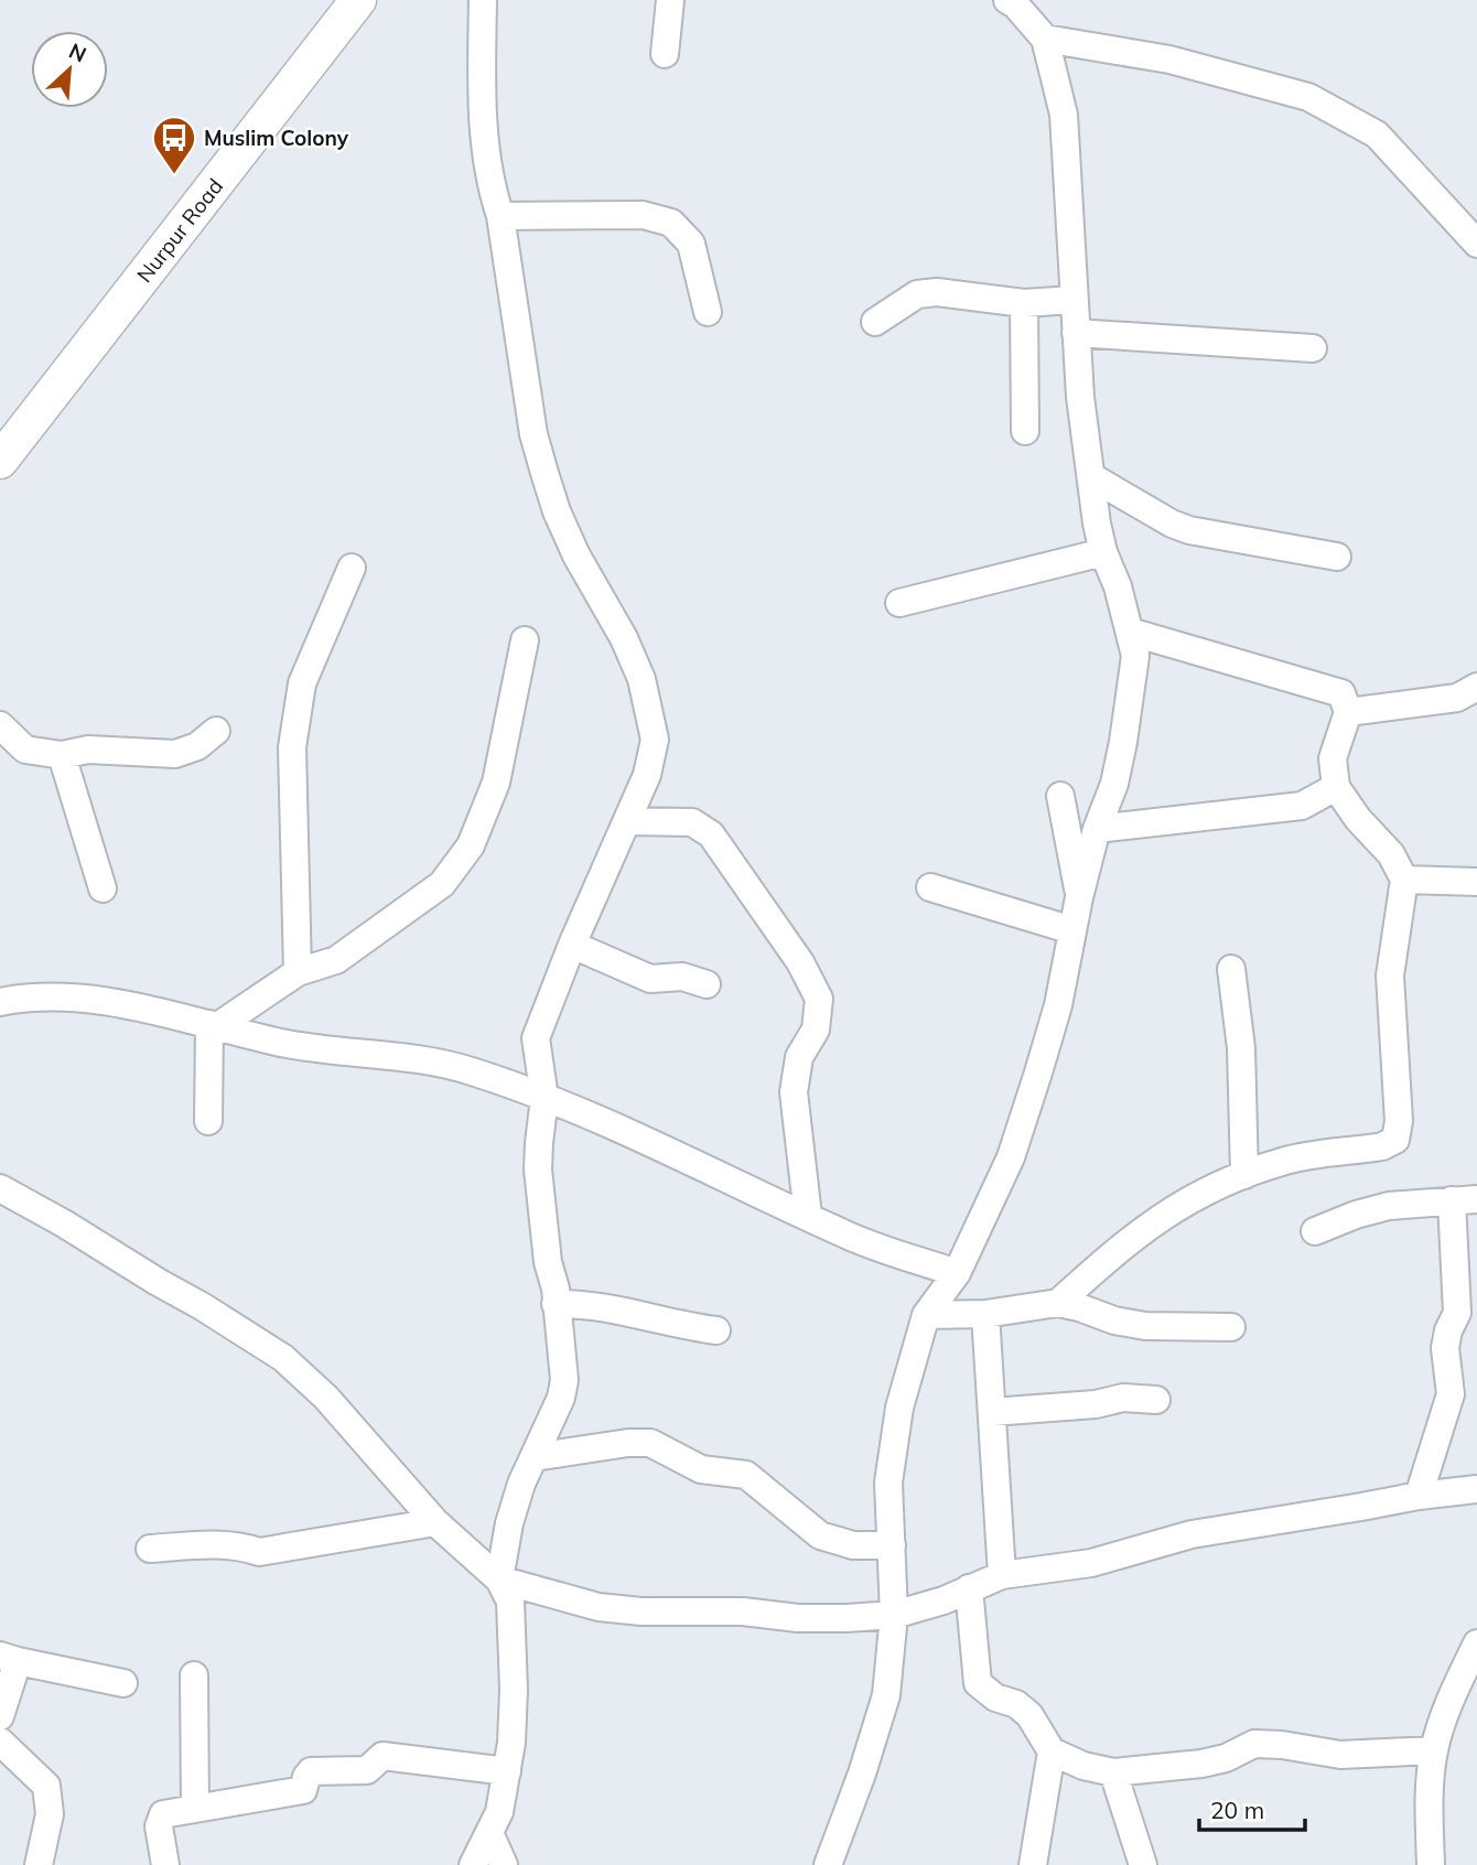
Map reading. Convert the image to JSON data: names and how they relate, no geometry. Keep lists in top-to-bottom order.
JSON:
{
  "streets": {
    "street": ["Nurpur Road"]
  },
  "places": {
    "bus stop": ["Muslim Colony"]
  },
  "scale_bar": "20 m",
  "north": "top right"
}
